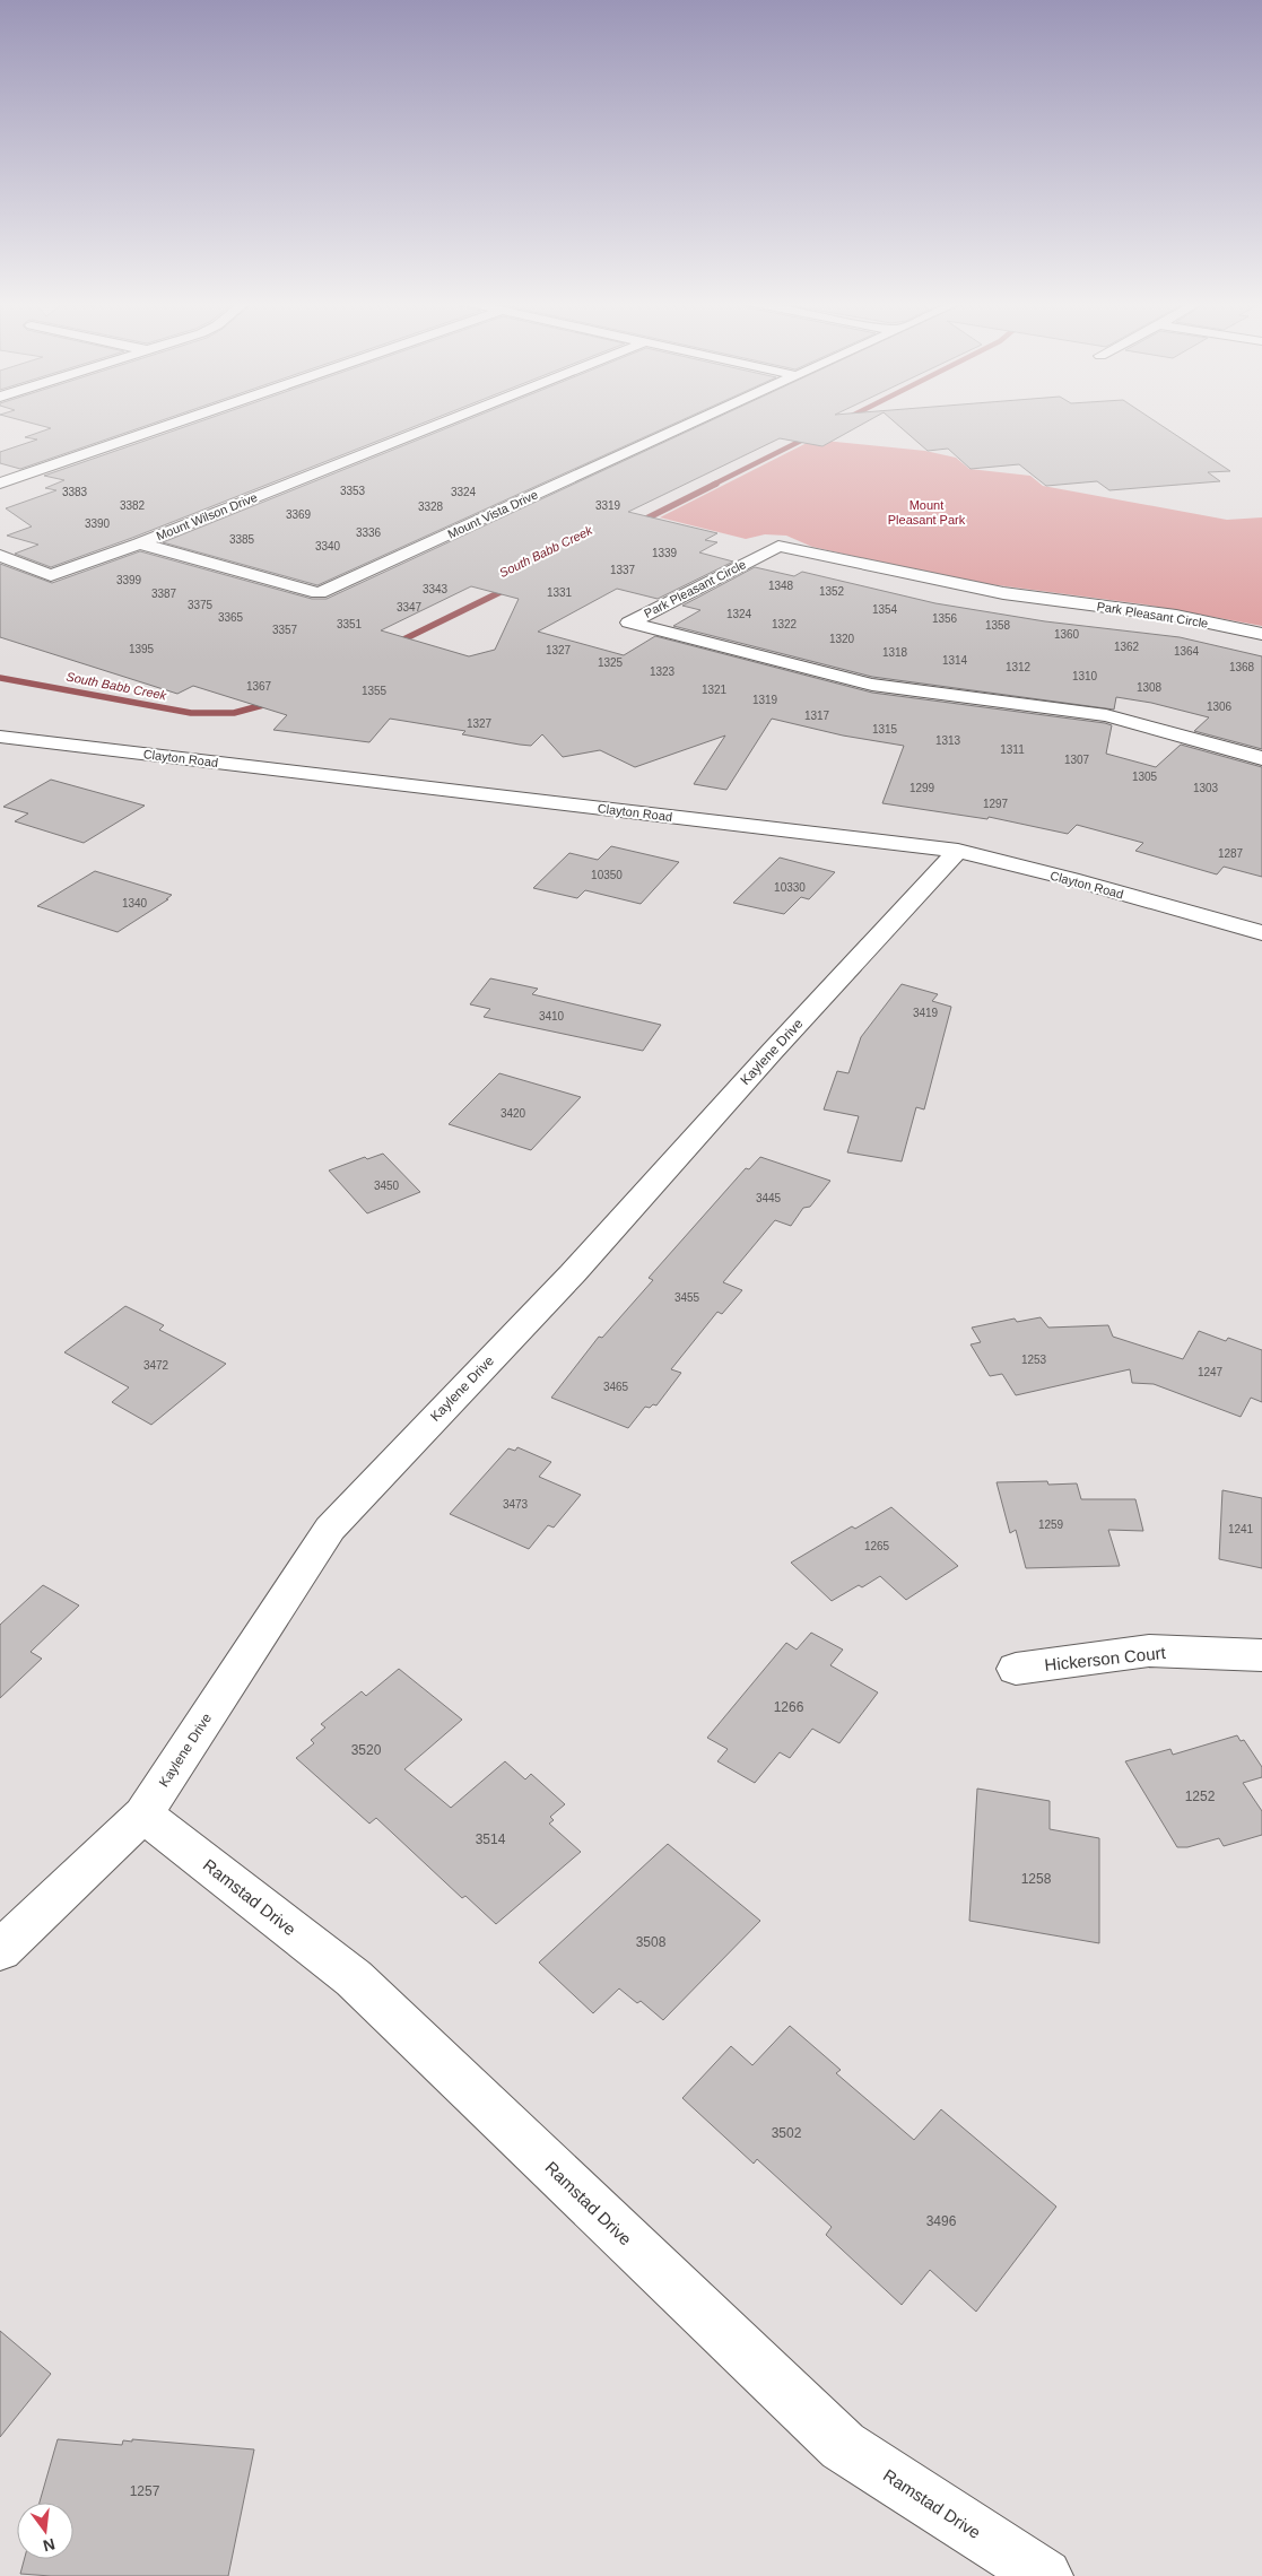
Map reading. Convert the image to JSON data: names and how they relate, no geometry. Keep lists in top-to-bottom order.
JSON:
{
  "streets": {
    "street": [
      "Mount Vista Drive",
      "Mount Wilson Drive",
      "Park Pleasant Circle",
      "Clayton Road",
      "Kaylene Drive",
      "Hickerson Court",
      "Ramstad Drive"
    ]
  },
  "crossings": [
    ["Mount Vista Drive", "Mount Wilson Drive"],
    ["Clayton Road", "Kaylene Drive"],
    ["Kaylene Drive", "Ramstad Drive"]
  ],
  "water": ["South Babb Creek"],
  "parks": ["Mount Pleasant Park"],
  "house_numbers": [
    "3353",
    "3383",
    "3324",
    "3382",
    "3319",
    "3328",
    "3369",
    "3390",
    "3336",
    "3385",
    "3340",
    "1339",
    "1337",
    "3399",
    "1348",
    "3343",
    "1352",
    "1331",
    "3387",
    "3375",
    "3347",
    "1354",
    "1324",
    "3365",
    "1356",
    "3351",
    "1322",
    "1358",
    "3357",
    "1360",
    "1320",
    "1362",
    "1395",
    "1327",
    "1364",
    "1318",
    "1314",
    "1325",
    "1312",
    "1368",
    "1323",
    "1310",
    "1367",
    "1308",
    "1321",
    "1355",
    "1319",
    "1306",
    "1317",
    "1327",
    "1315",
    "1313",
    "1311",
    "1307",
    "1305",
    "1299",
    "1303",
    "1297",
    "1287",
    "10350",
    "10330",
    "1340",
    "3419",
    "3410",
    "3420",
    "3450",
    "3445",
    "3455",
    "1253",
    "3472",
    "1247",
    "3465",
    "3473",
    "1259",
    "1241",
    "1265",
    "1266",
    "3520",
    "1252",
    "3514",
    "1258",
    "3508",
    "3502",
    "3496",
    "1257"
  ],
  "north": "bottom"
}
